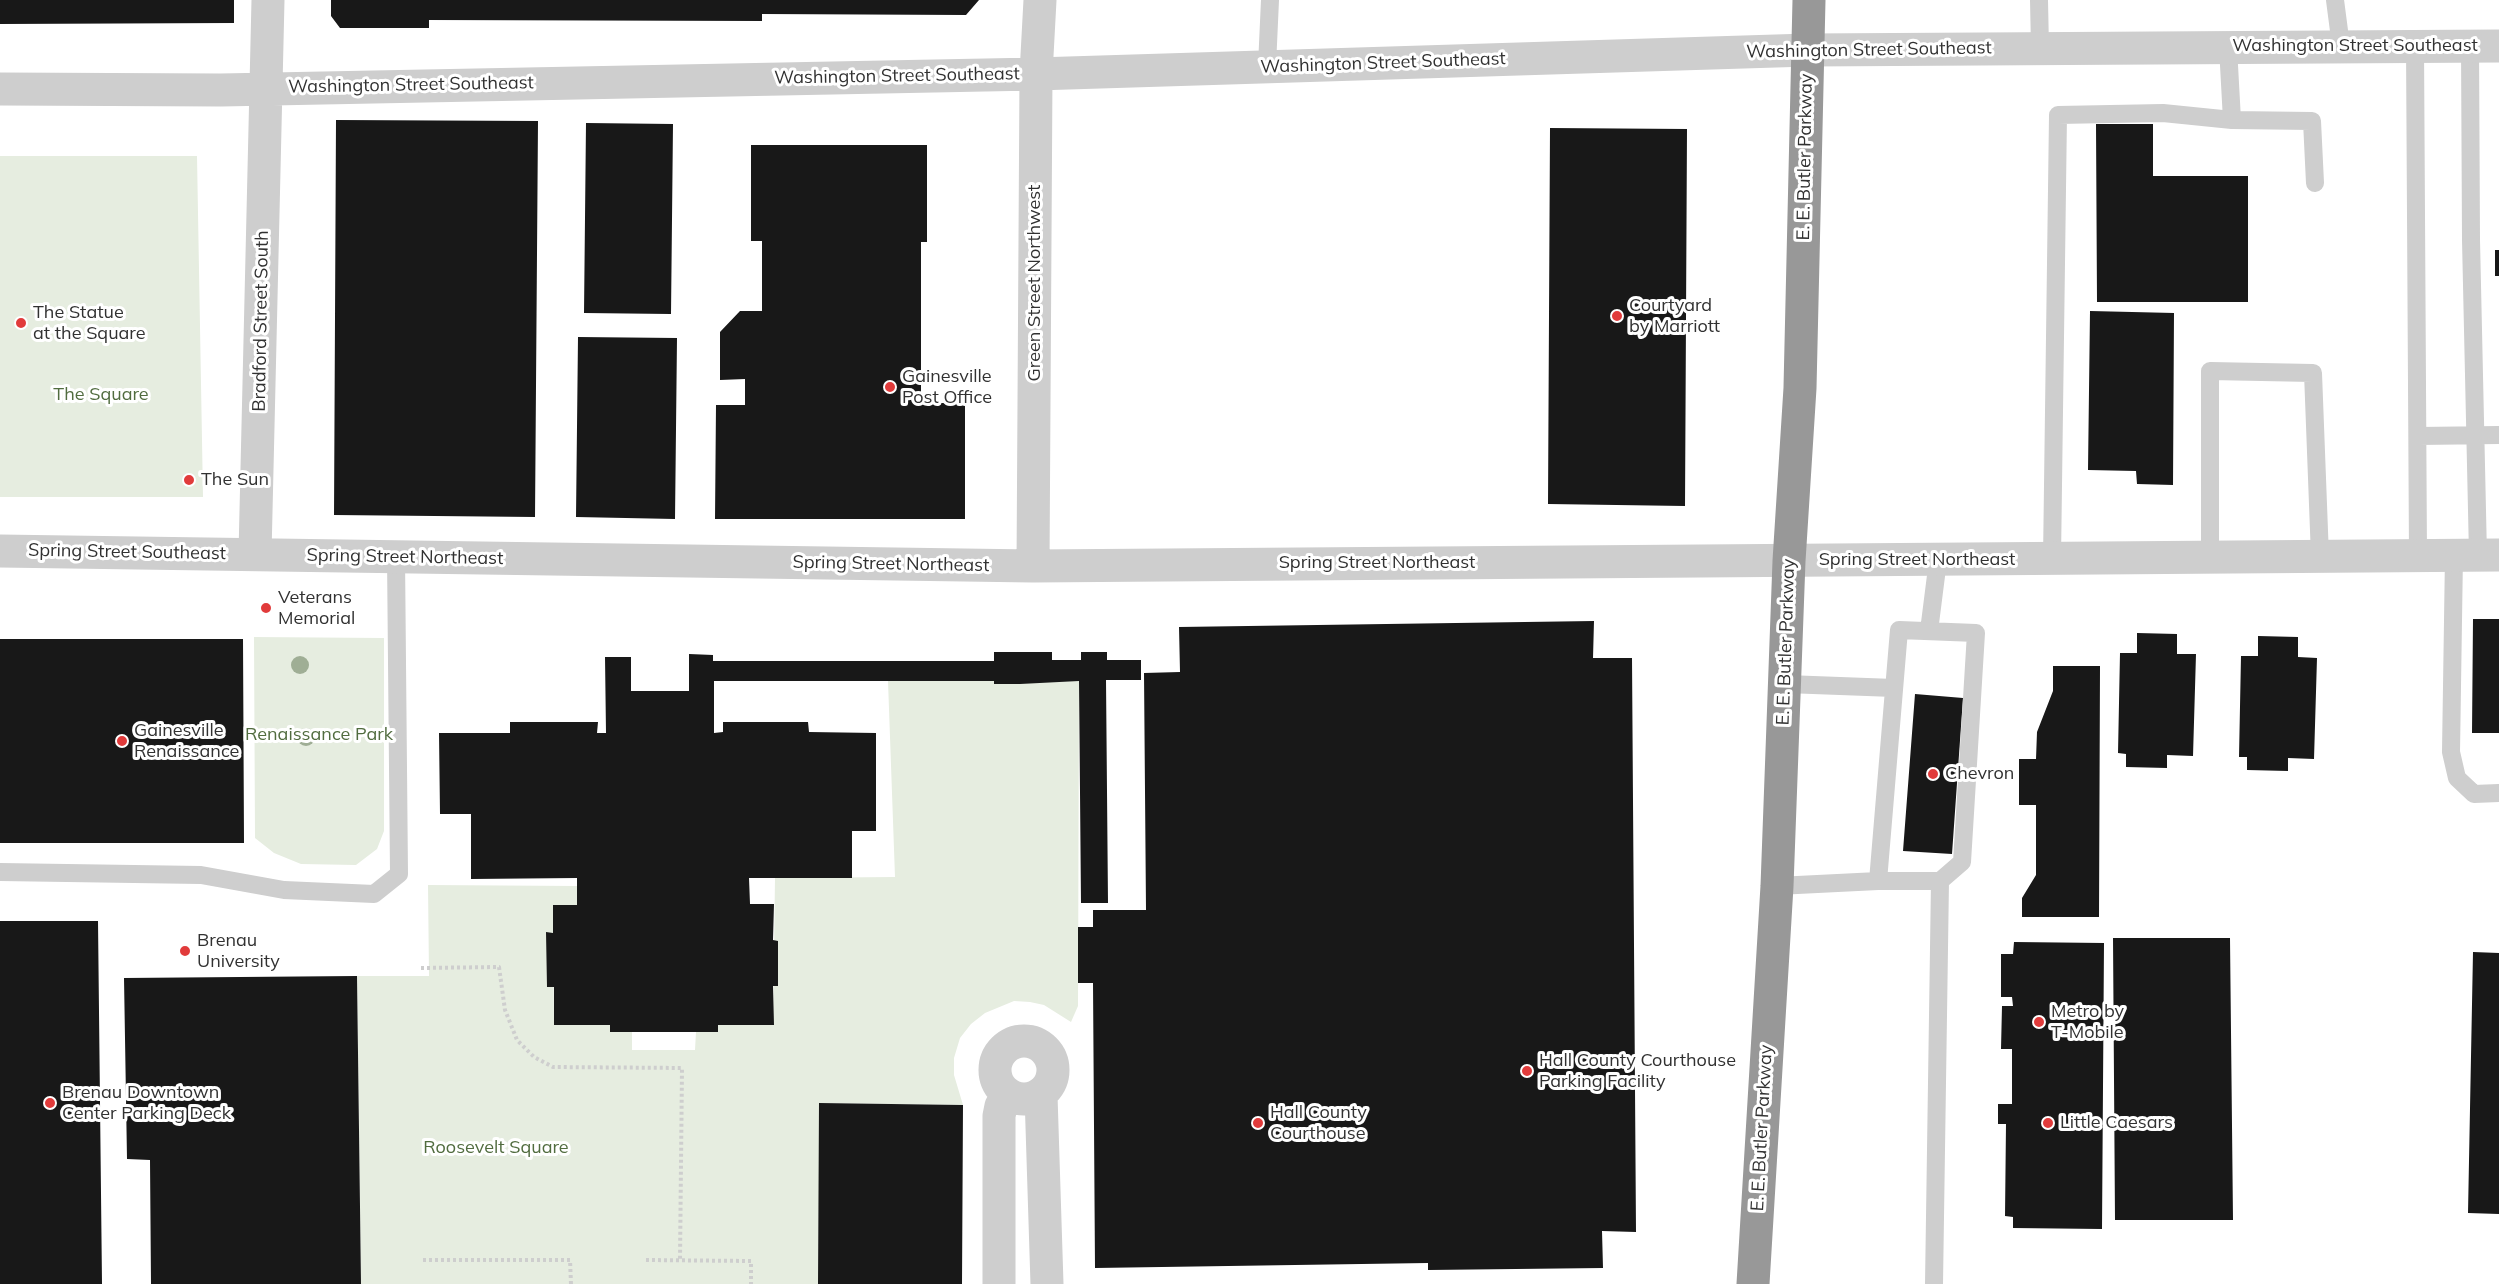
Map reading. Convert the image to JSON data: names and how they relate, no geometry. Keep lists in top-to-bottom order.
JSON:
{
  "streets": {
    "highway": ["E. E. Butler Parkway"],
    "street": [
      "Washington Street Southeast",
      "Green Street Northwest",
      "Bradford Street South",
      "Spring Street Southeast",
      "Spring Street Northeast"
    ]
  },
  "crossings": [
    ["Washington Street Southeast", "E. E. Butler Parkway"],
    ["Washington Street Southeast", "Green Street Northwest"],
    ["Washington Street Southeast", "Bradford Street South"],
    ["E. E. Butler Parkway", "Spring Street Northeast"],
    ["Green Street Northwest", "Spring Street Northeast"],
    ["Bradford Street South", "Spring Street Southeast"],
    ["Bradford Street South", "Spring Street Northeast"],
    ["Spring Street Southeast", "Spring Street Northeast"]
  ],
  "parks": ["The Square", "Renaissance Park", "Roosevelt Square"],
  "places": [
    "Courtyard by Marriott",
    "The Statue at the Square",
    "Gainesville Post Office",
    "The Sun",
    "Veterans Memorial",
    "Gainesville Renaissance",
    "Chevron",
    "Brenau University",
    "Metro by T-Mobile",
    "Hall County Courthouse Parking Facility",
    "Brenau Downtown Center Parking Deck",
    "Hall County Courthouse",
    "Little Caesars"
  ]
}
